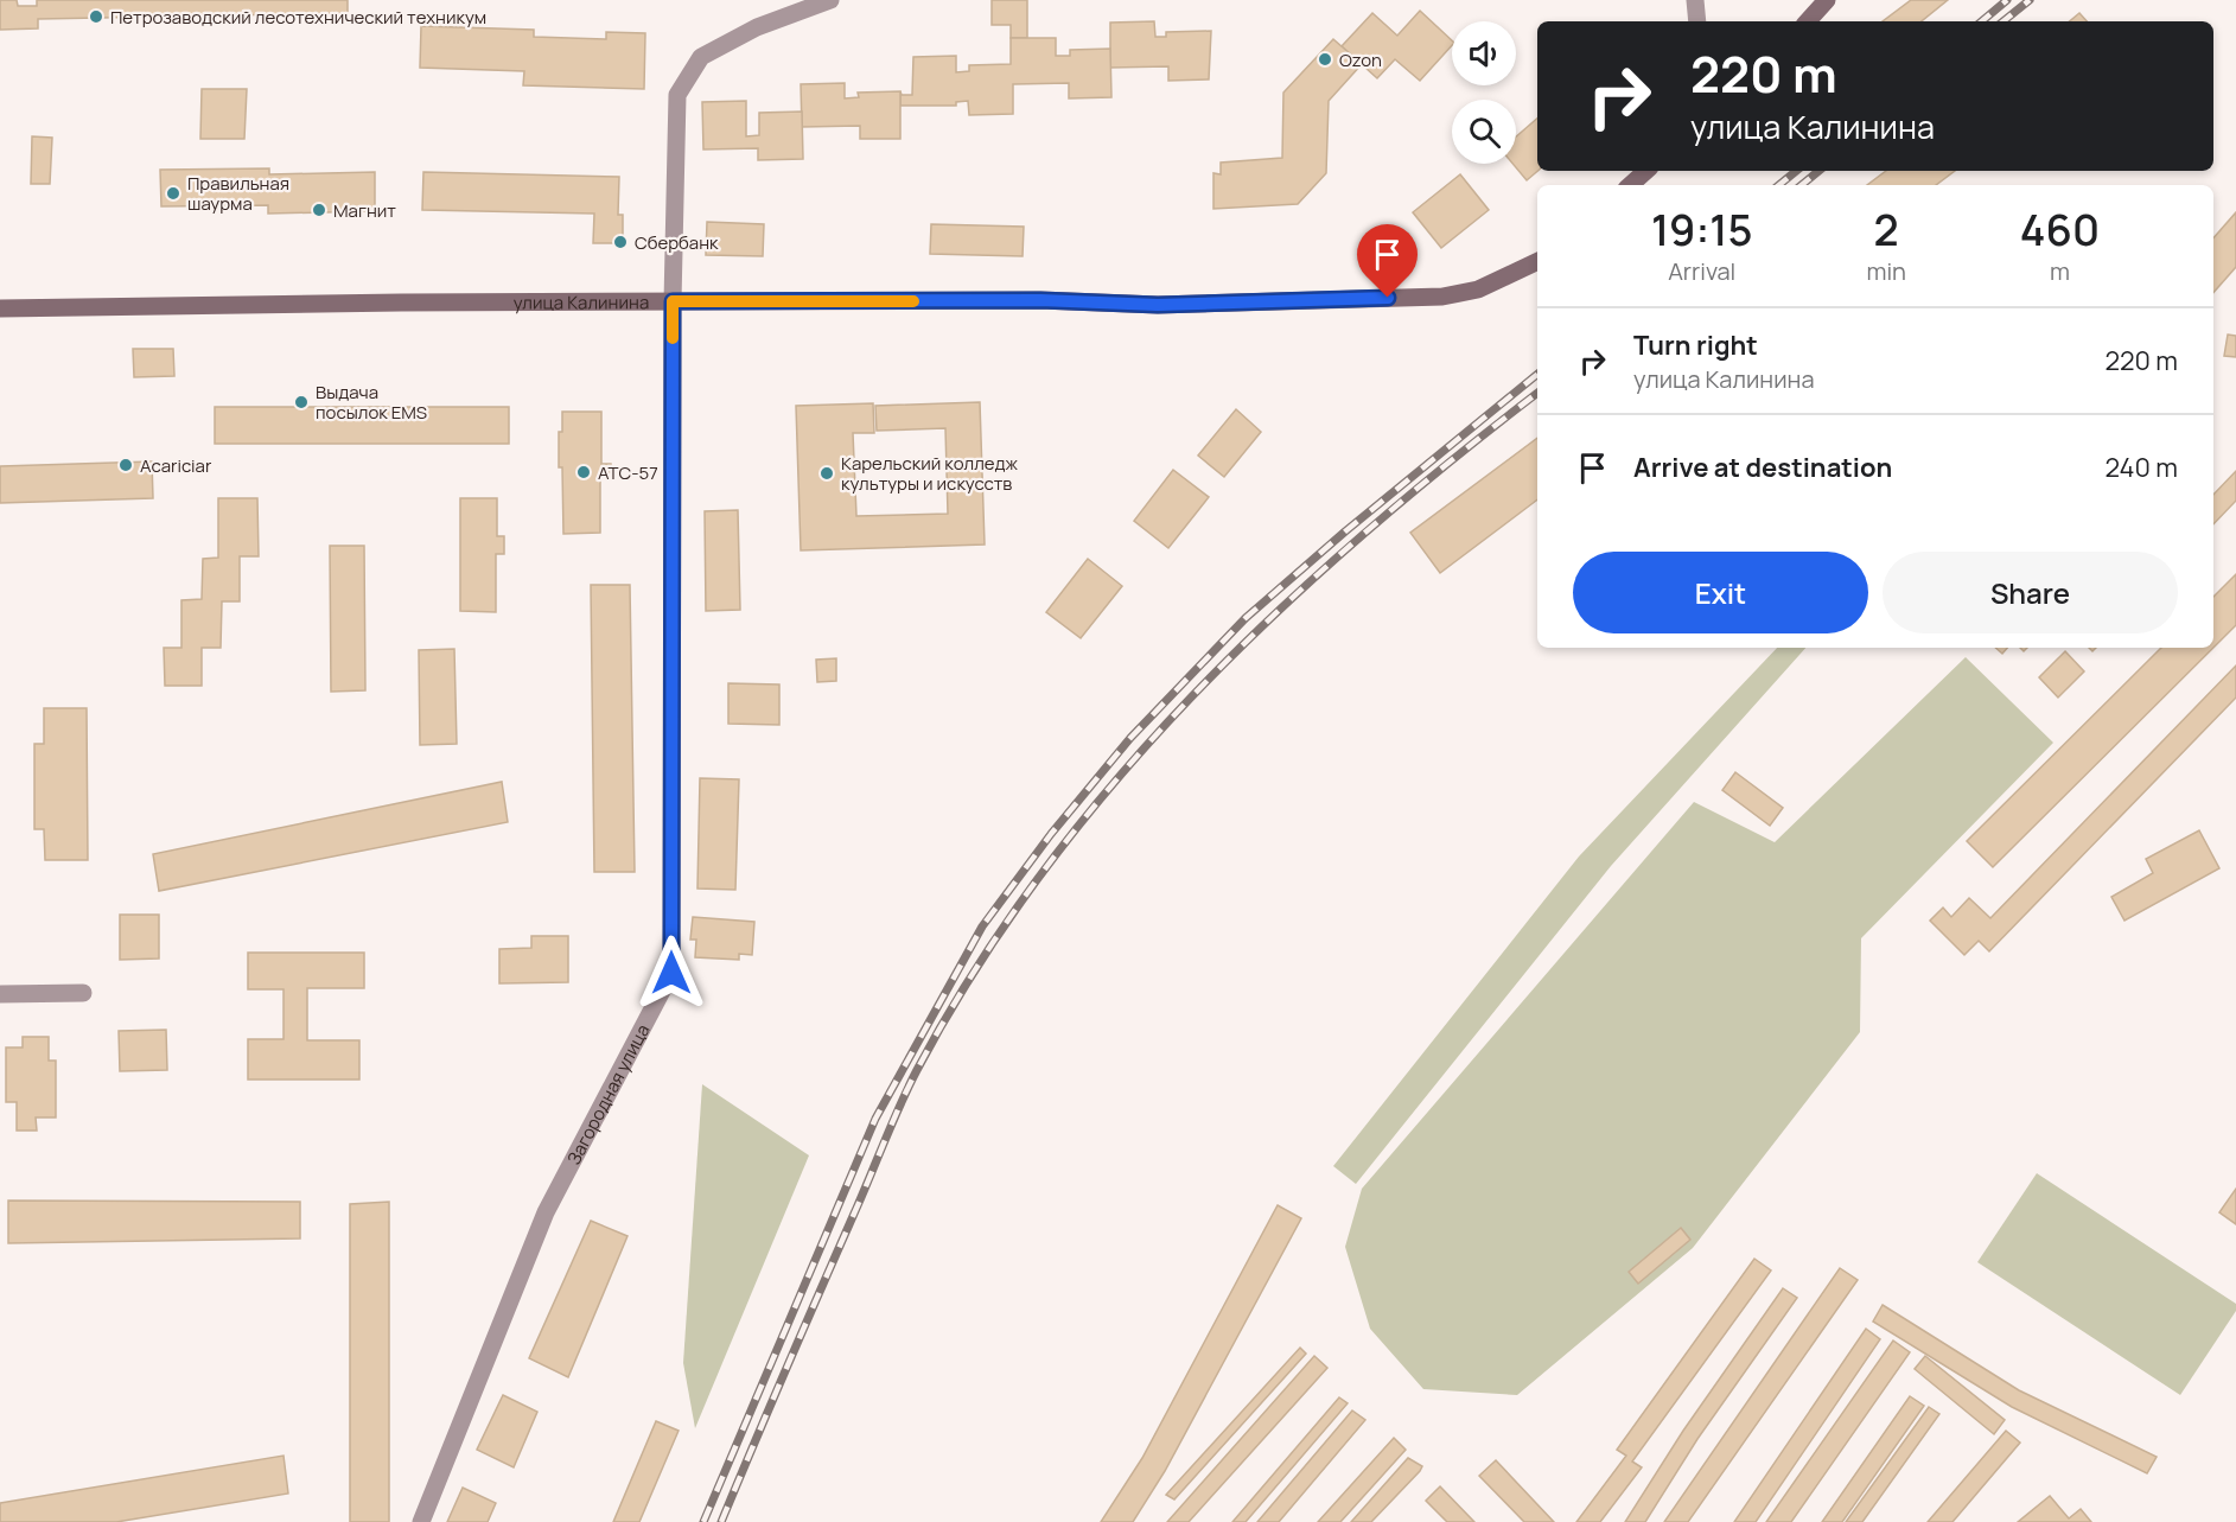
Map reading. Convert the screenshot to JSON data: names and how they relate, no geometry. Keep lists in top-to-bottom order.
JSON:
{
  "streets": {
    "main road": ["улица Калинина"],
    "street": ["Загородная улица"]
  },
  "crossings": [
    ["улица Калинина", "Загородная улица"]
  ],
  "places": [
    "Петрозаводский лесотехнический техникум",
    "Ozon",
    "Правильная шаурма",
    "Магнит",
    "Сбербанк",
    "Выдача посылок EMS",
    "Acariciar",
    "АТС-57",
    "Карельский колледж культуры и искусств"
  ],
  "page": {
    "turn": ["220 m", "улица Калинина"],
    "eta": [
      "19:15",
      "Arrival",
      "2",
      "min",
      "460",
      "m"
    ],
    "list": [
      {
        "name": "Turn right",
        "note": "улица Калинина",
        "value": "220 m"
      },
      {
        "name": "Arrive at destination",
        "value": "240 m"
      }
    ],
    "buttons": ["Exit", "Share"]
  }
}
